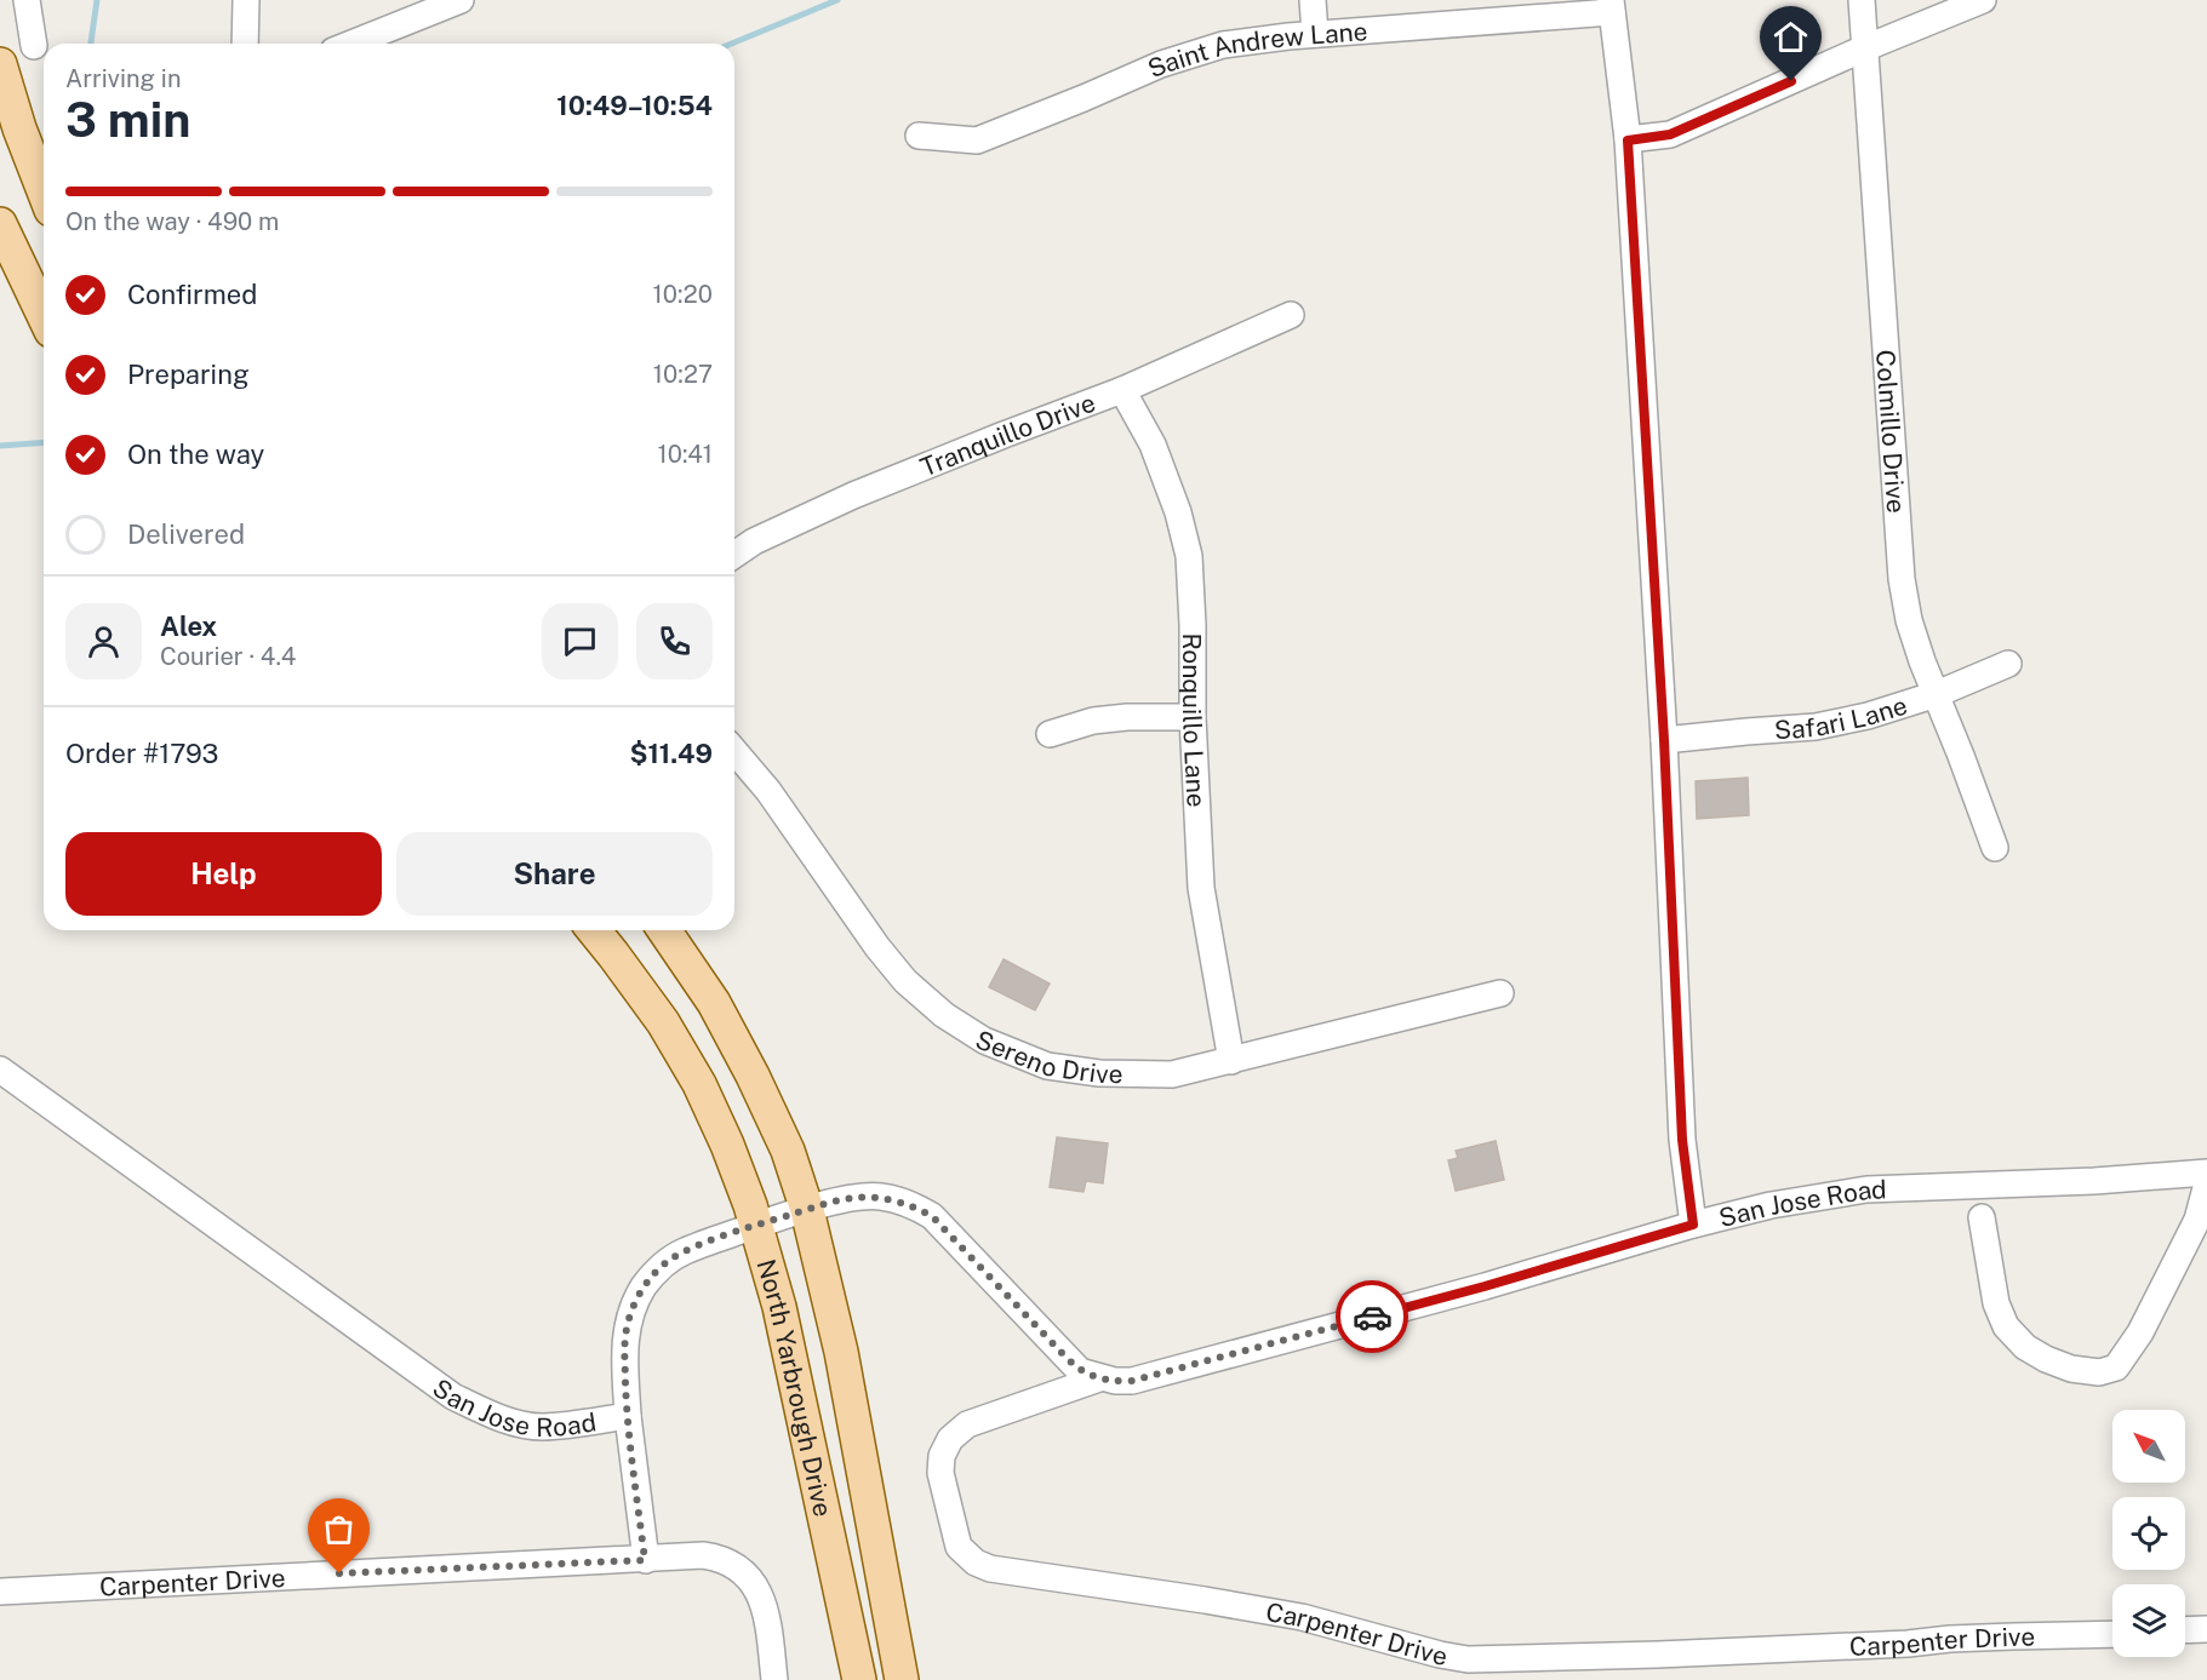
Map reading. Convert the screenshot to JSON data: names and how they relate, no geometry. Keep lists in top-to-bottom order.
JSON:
{
  "streets": {
    "main road": ["North Yarbrough Drive"],
    "street": [
      "Saint Andrew Lane",
      "Colmillo Drive",
      "Tranquillo Drive",
      "Safari Lane",
      "Ronquillo Lane",
      "Sereno Drive",
      "San Jose Road",
      "Carpenter Drive"
    ]
  },
  "crossings": [
    ["Colmillo Drive", "Safari Lane"],
    ["Tranquillo Drive", "Ronquillo Lane"],
    ["Ronquillo Lane", "Sereno Drive"],
    ["San Jose Road", "North Yarbrough Drive"],
    ["San Jose Road", "Carpenter Drive"]
  ],
  "north": "top left",
  "page": {
    "heading": ["3 min", "Arriving in", "10:49–10:54"],
    "panel": [
      "Alex",
      "Courier · 4.4",
      "Order #1793",
      "$11.49"
    ],
    "bar": "On the way · 490 m",
    "list": [
      ["Confirmed", "10:20"],
      ["Preparing", "10:27"],
      ["On the way", "10:41"],
      "Delivered"
    ],
    "buttons": ["Help", "Share"]
  }
}
